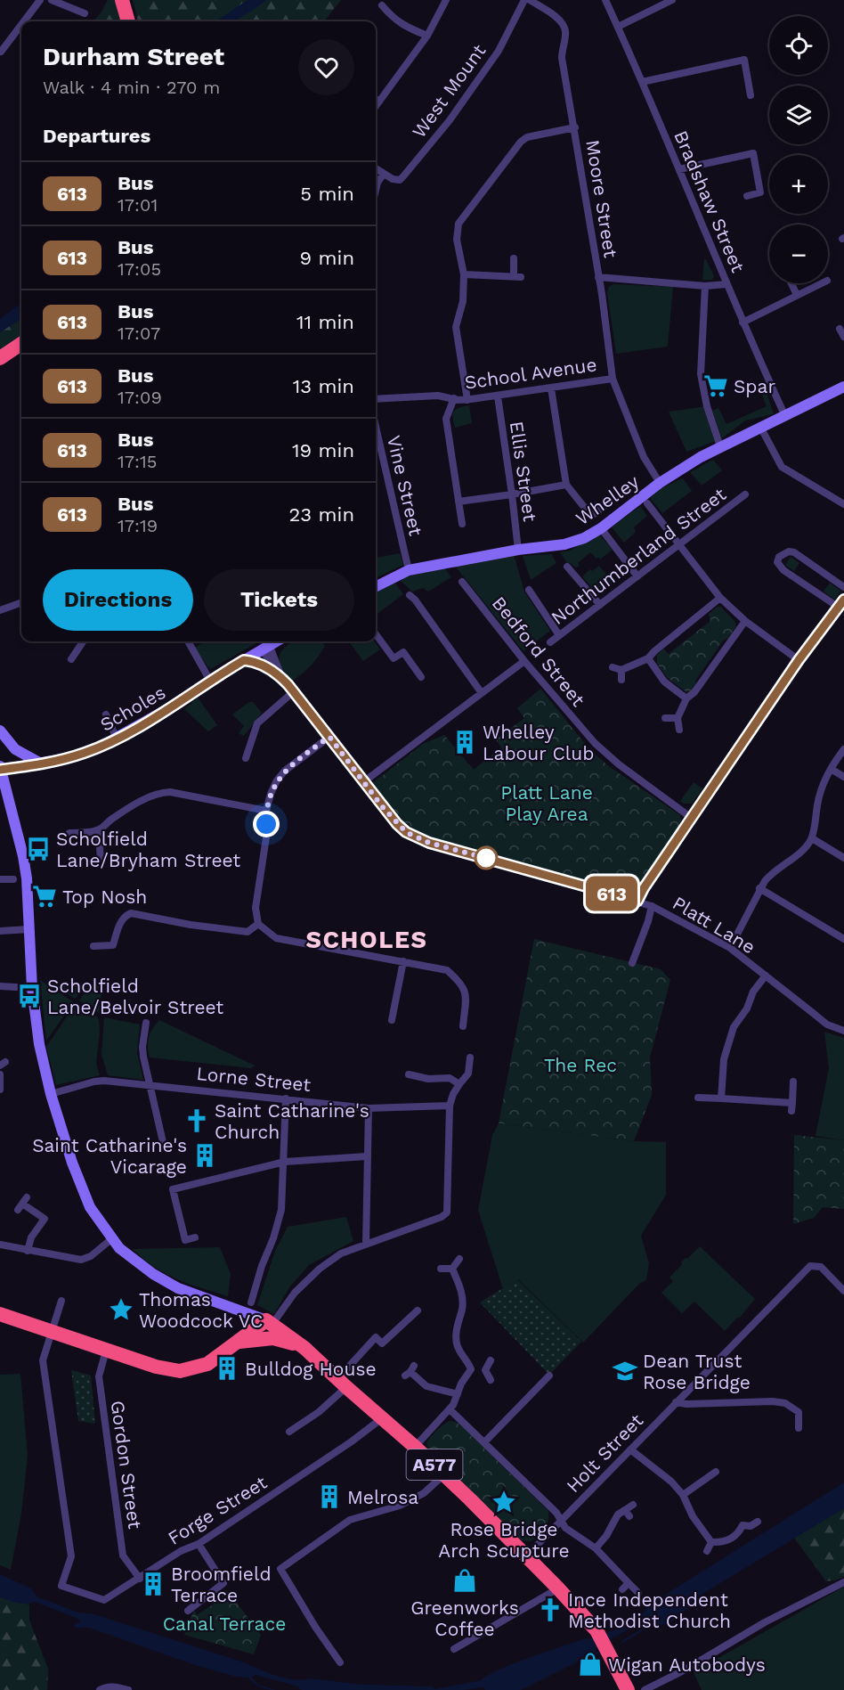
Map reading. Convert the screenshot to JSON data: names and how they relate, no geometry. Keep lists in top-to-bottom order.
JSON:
{
  "streets": {
    "highway": ["A577"],
    "main road": ["Whelley", "Scholes"],
    "street": [
      "West Mount",
      "Moore Street",
      "Bradshaw Street",
      "School Avenue",
      "Ellis Street",
      "Vine Street",
      "Northumberland Street",
      "Bedford Street",
      "Platt Lane",
      "Lorne Street",
      "Holt Street",
      "Gordon Street",
      "Forge Street"
    ]
  },
  "crossings": [
    ["Moore Street", "School Avenue"],
    ["Moore Street", "Whelley"],
    ["Bradshaw Street", "Whelley"],
    ["School Avenue", "Ellis Street"],
    ["Ellis Street", "Whelley"],
    ["Vine Street", "Whelley"],
    ["Scholes", "Platt Lane"],
    ["Holt Street", "A577"],
    ["Gordon Street", "Forge Street"],
    ["A577", "Forge Street"]
  ],
  "districts": ["SCHOLES"],
  "parks": ["Platt Lane Play Area", "The Rec", "Canal Terrace"],
  "places": {
    "supermarket": ["Spar", "Top Nosh"],
    "building": [
      "Whelley Labour Club",
      "Saint Catharine's Vicarage",
      "Bulldog House",
      "Melrosa",
      "Broomfield Terrace"
    ],
    "bus stop": ["Scholfield Lane/Bryham Street", "Scholfield Lane/Belvoir Street"],
    "church": ["Saint Catharine's Church", "Ince Independent Methodist Church"],
    "place": ["Thomas Woodcock VC", "Rose Bridge Arch Scupture"],
    "school or university": ["Dean Trust Rose Bridge"],
    "shop": ["Greenworks Coffee", "Wigan Autobodys"]
  },
  "lines": ["bus line 613"],
  "page": {
    "on_map": "613",
    "map_buttons": ["+", "−"],
    "heading": [
      ["Durham Street", "Walk · 4 min · 270 m"],
      "Departures"
    ],
    "list": [
      {
        "mark": "613",
        "name": "Bus",
        "note": "17:01",
        "value": "5 min"
      },
      {
        "mark": "613",
        "name": "Bus",
        "note": "17:05",
        "value": "9 min"
      },
      {
        "mark": "613",
        "name": "Bus",
        "note": "17:07",
        "value": "11 min"
      },
      {
        "mark": "613",
        "name": "Bus",
        "note": "17:09",
        "value": "13 min"
      },
      {
        "mark": "613",
        "name": "Bus",
        "note": "17:15",
        "value": "19 min"
      },
      {
        "mark": "613",
        "name": "Bus",
        "note": "17:19",
        "value": "23 min"
      }
    ],
    "buttons": ["Directions", "Tickets"]
  }
}
